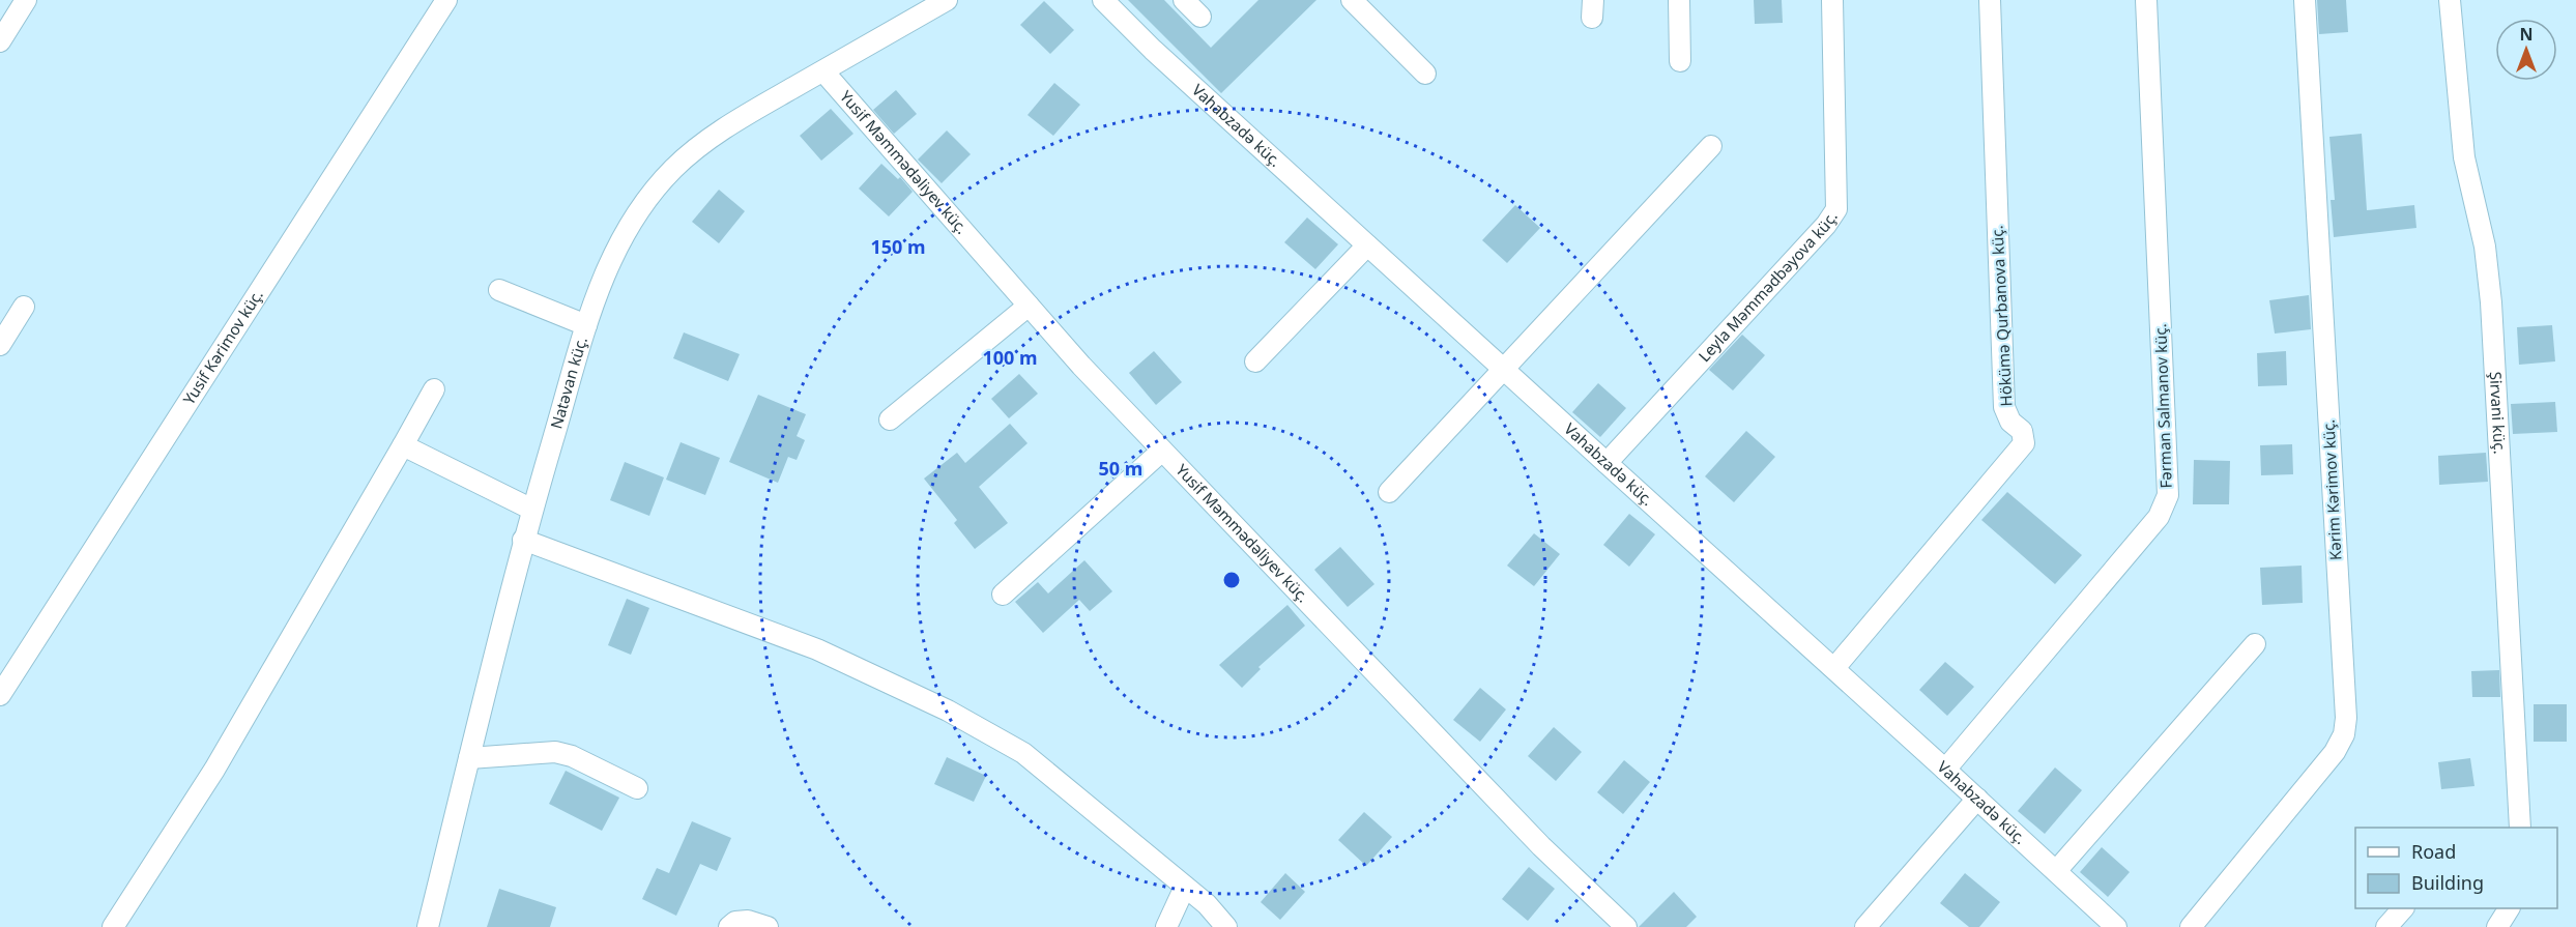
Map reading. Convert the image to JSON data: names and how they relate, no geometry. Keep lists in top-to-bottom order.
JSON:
{
  "streets": {
    "street": [
      "Vahabzadə küç.",
      "Yusif Məmmədəliyev küç.",
      "Leyla Məmmədbəyova küç.",
      "Hökümə Qurbanova küç.",
      "Yusif Kərimov küç.",
      "Natəvan küç.",
      "Fərman Salmanov küç.",
      "Şirvani küç.",
      "Kərim Kərimov küç."
    ]
  },
  "crossings": [
    ["Vahabzadə küç.", "Leyla Məmmədbəyova küç."],
    ["Vahabzadə küç.", "Hökümə Qurbanova küç."],
    ["Vahabzadə küç.", "Fərman Salmanov küç."],
    ["Yusif Məmmədəliyev küç.", "Natəvan küç."]
  ],
  "legend": ["Road", "Building"],
  "north": "top",
  "rings": ["150 m", "100 m", "50 m"]
}
